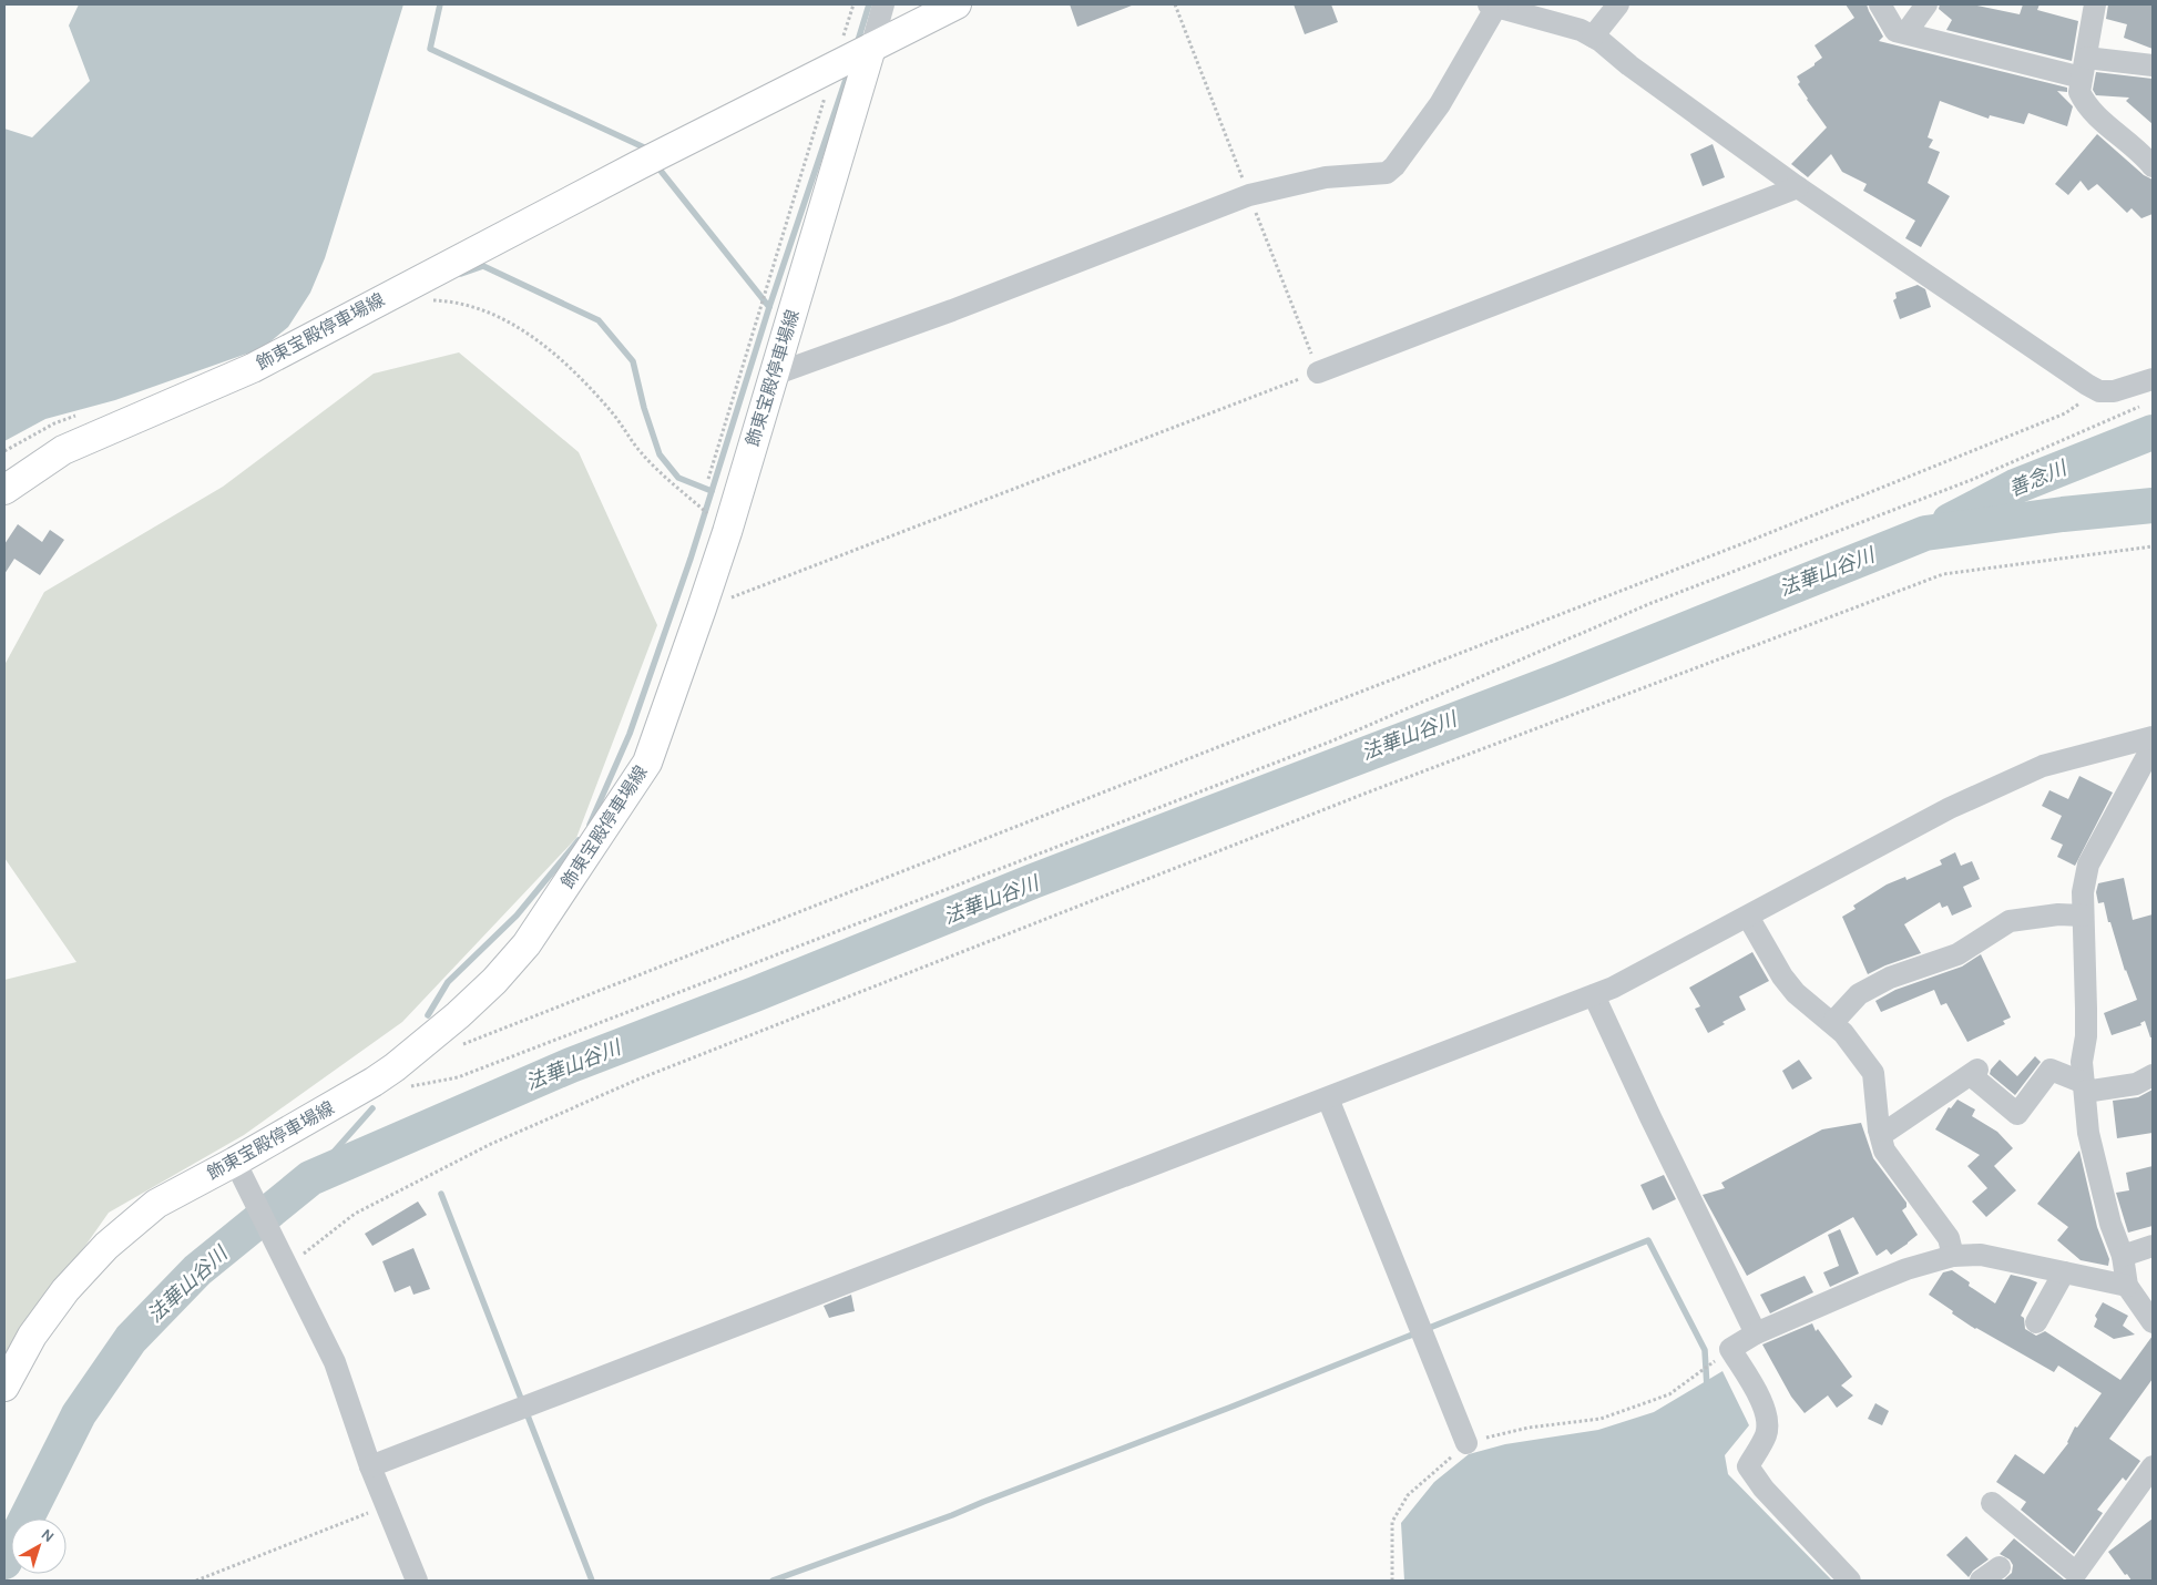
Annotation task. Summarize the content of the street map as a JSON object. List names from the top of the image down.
{
  "streets": {
    "main road": ["飾東宝殿停車場線"]
  },
  "water": ["善念川", "法華山谷川"],
  "north": "top right"
}
